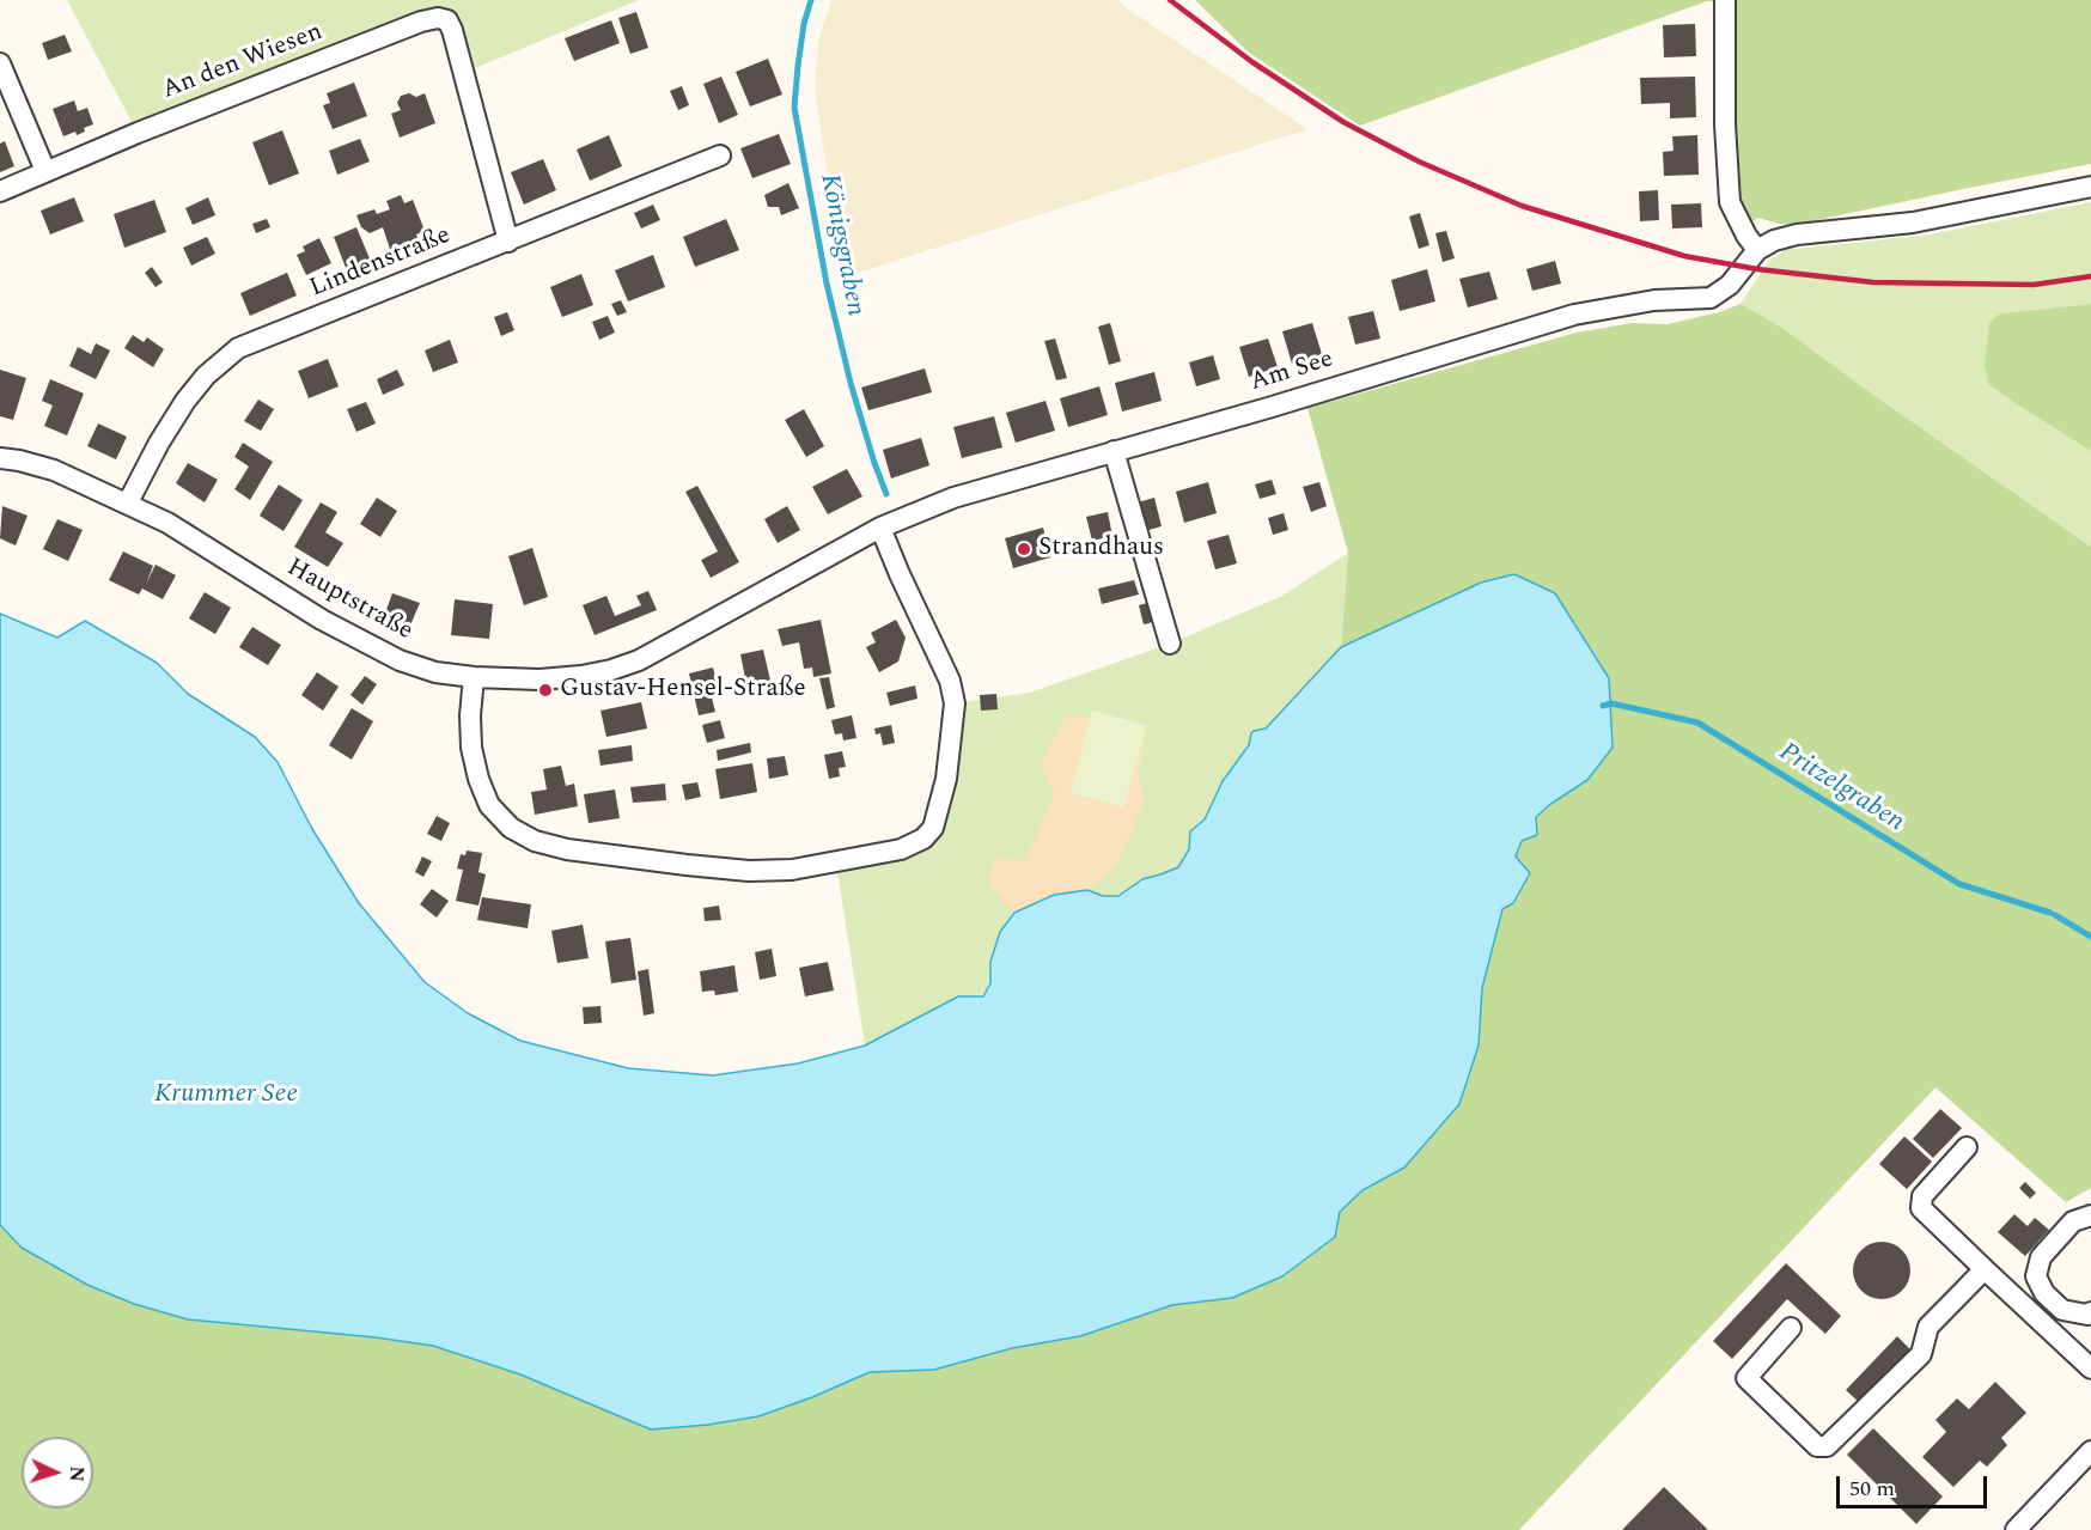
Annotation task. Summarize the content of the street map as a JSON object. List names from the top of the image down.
{
  "streets": {
    "street": [
      "An den Wiesen",
      "Lindenstraße",
      "Am See",
      "Hauptstraße"
    ]
  },
  "crossings": [
    ["An den Wiesen", "Lindenstraße"],
    ["Lindenstraße", "Hauptstraße"],
    ["Am See", "Hauptstraße"]
  ],
  "water": ["Königsgraben", "Pritzelgraben", "Krummer See"],
  "places": ["Strandhaus", "Gustav-Hensel-Straße"],
  "scale_bar": "50 m",
  "north": "right"
}
